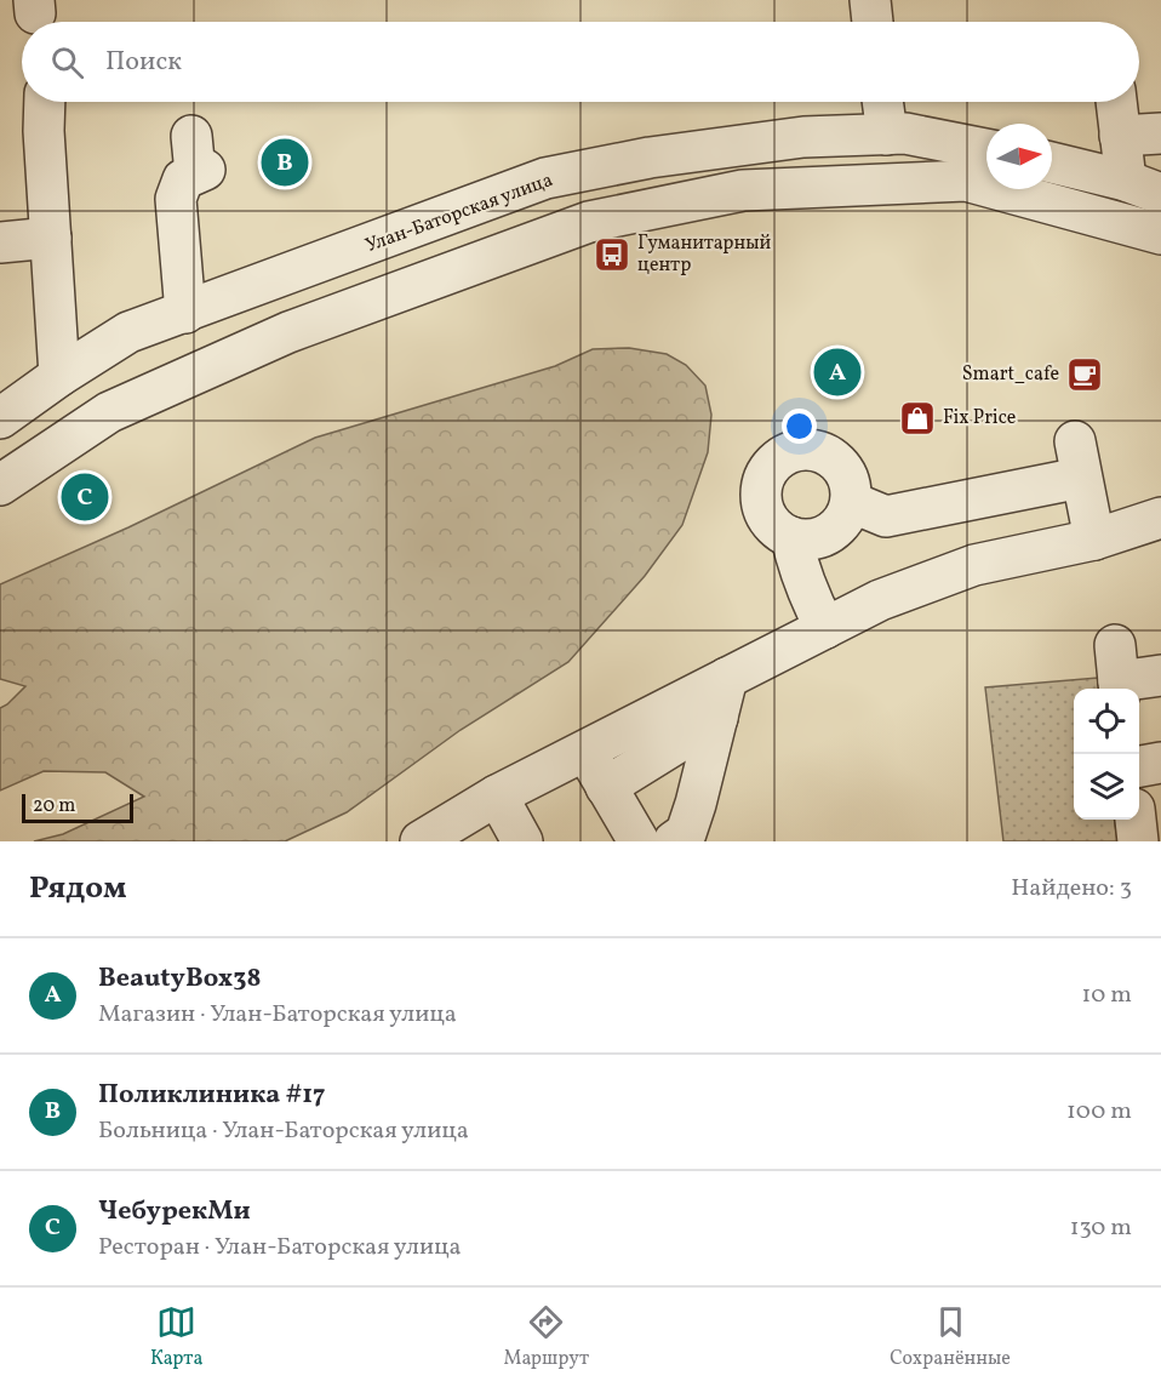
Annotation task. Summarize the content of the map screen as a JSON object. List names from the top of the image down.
{
  "streets": {
    "street": ["Улан-Баторская улица"]
  },
  "places": {
    "bus stop": ["Гуманитарный центр"],
    "cafe": ["Smart_cafe"],
    "shop": ["Fix Price"]
  },
  "scale_bar": "20 m",
  "north": "right",
  "page": {
    "search": "Поиск",
    "pins": ["B", "A", "C"],
    "scale": "20 m",
    "heading": ["Рядом", "Найдено: 3"],
    "list": [
      {
        "mark": "A",
        "name": "BeautyBox38",
        "note": "Магазин · Улан-Баторская улица",
        "value": "10 m"
      },
      {
        "mark": "B",
        "name": "Поликлиника #17",
        "note": "Больница · Улан-Баторская улица",
        "value": "100 m"
      },
      {
        "mark": "C",
        "name": "ЧебурекМи",
        "note": "Ресторан · Улан-Баторская улица",
        "value": "130 m"
      }
    ],
    "nav": ["Карта", "Маршрут", "Сохранённые"]
  }
}
